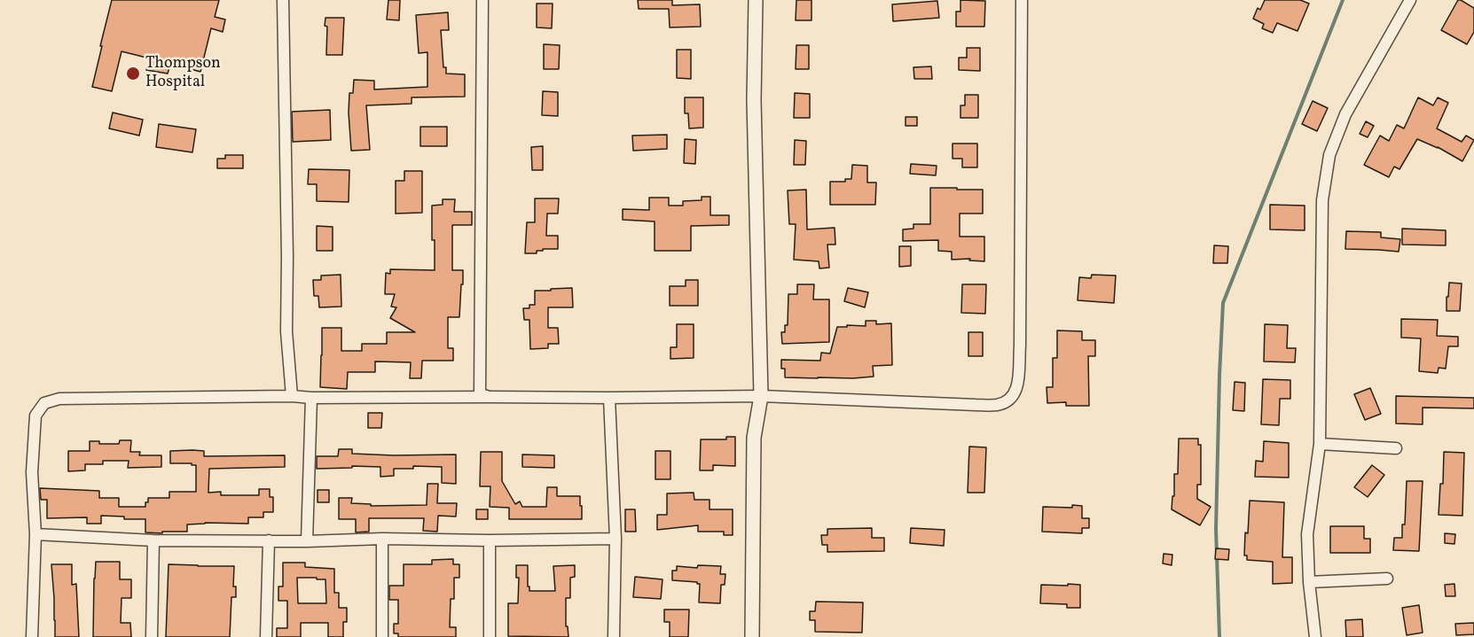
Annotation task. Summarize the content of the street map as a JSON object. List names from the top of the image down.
{
  "places": ["Thompson Hospital"]
}
